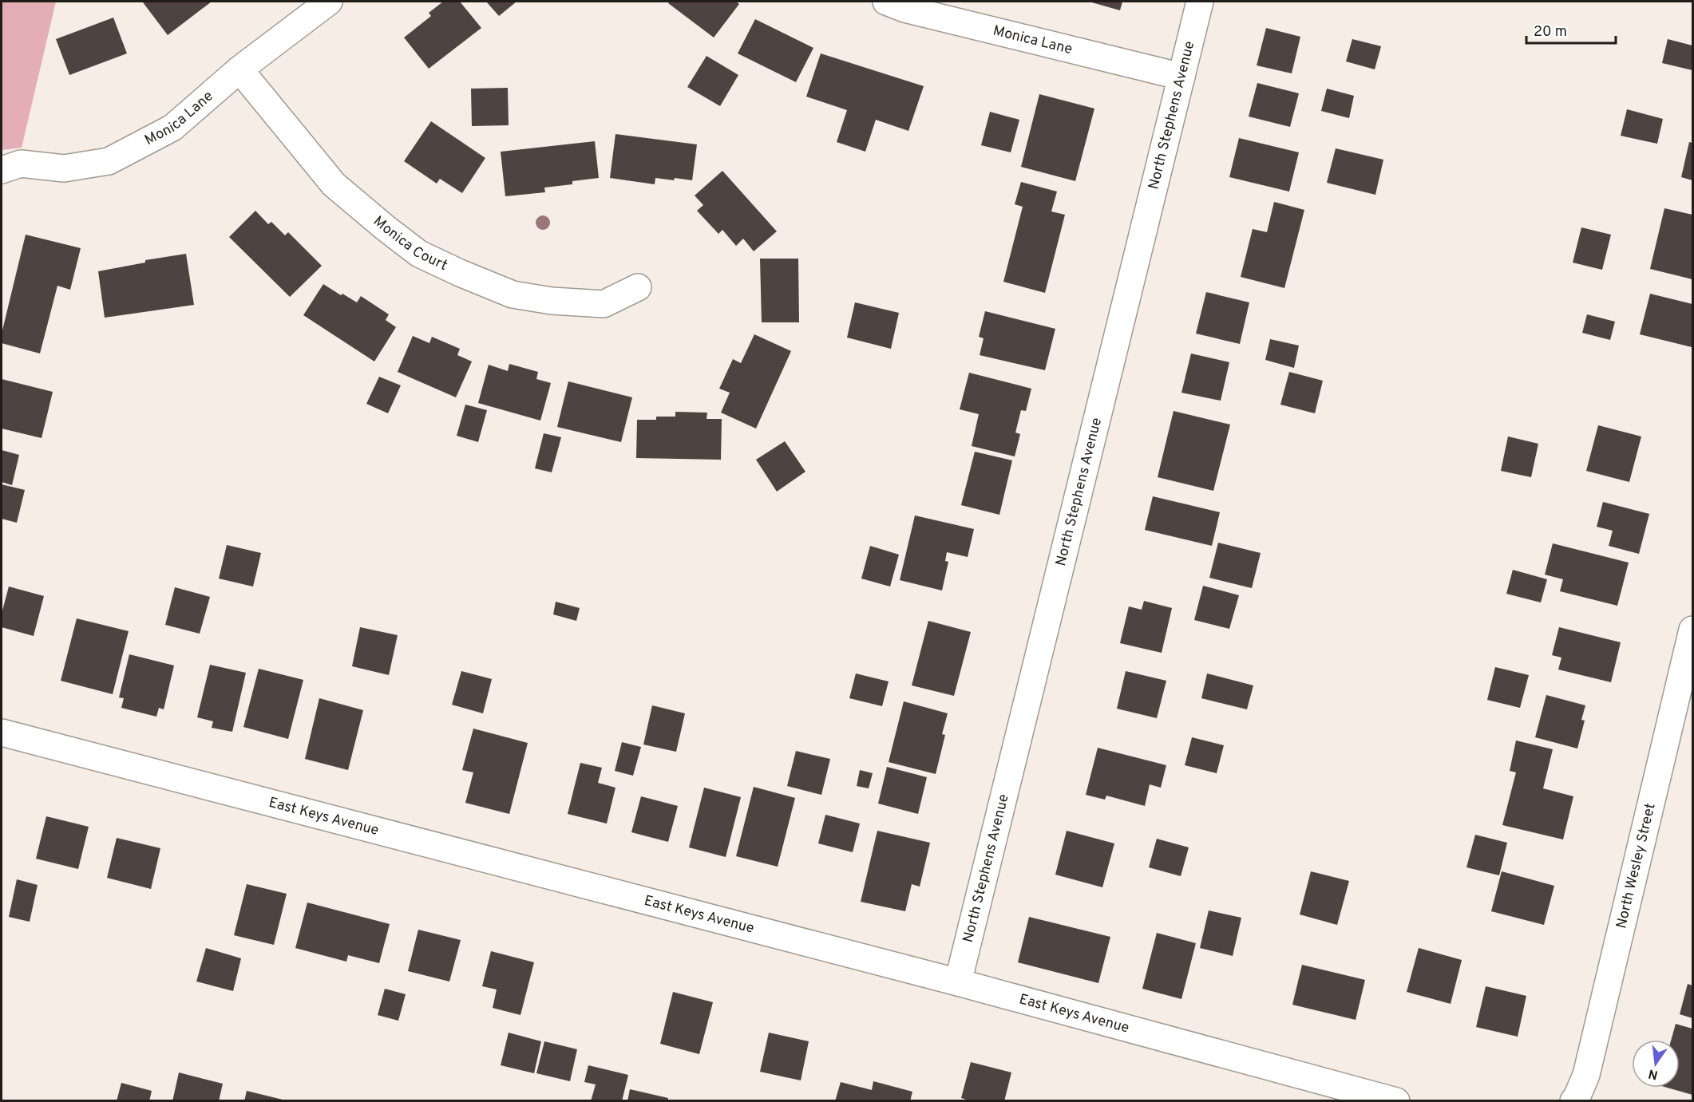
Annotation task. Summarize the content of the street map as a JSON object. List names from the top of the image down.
{
  "streets": {
    "street": [
      "Monica Lane",
      "North Stephens Avenue",
      "Monica Court",
      "East Keys Avenue",
      "North Wesley Street"
    ]
  },
  "crossings": [
    ["Monica Lane", "North Stephens Avenue"],
    ["Monica Lane", "Monica Court"],
    ["North Stephens Avenue", "East Keys Avenue"]
  ],
  "scale_bar": "20 m",
  "north": "bottom"
}
